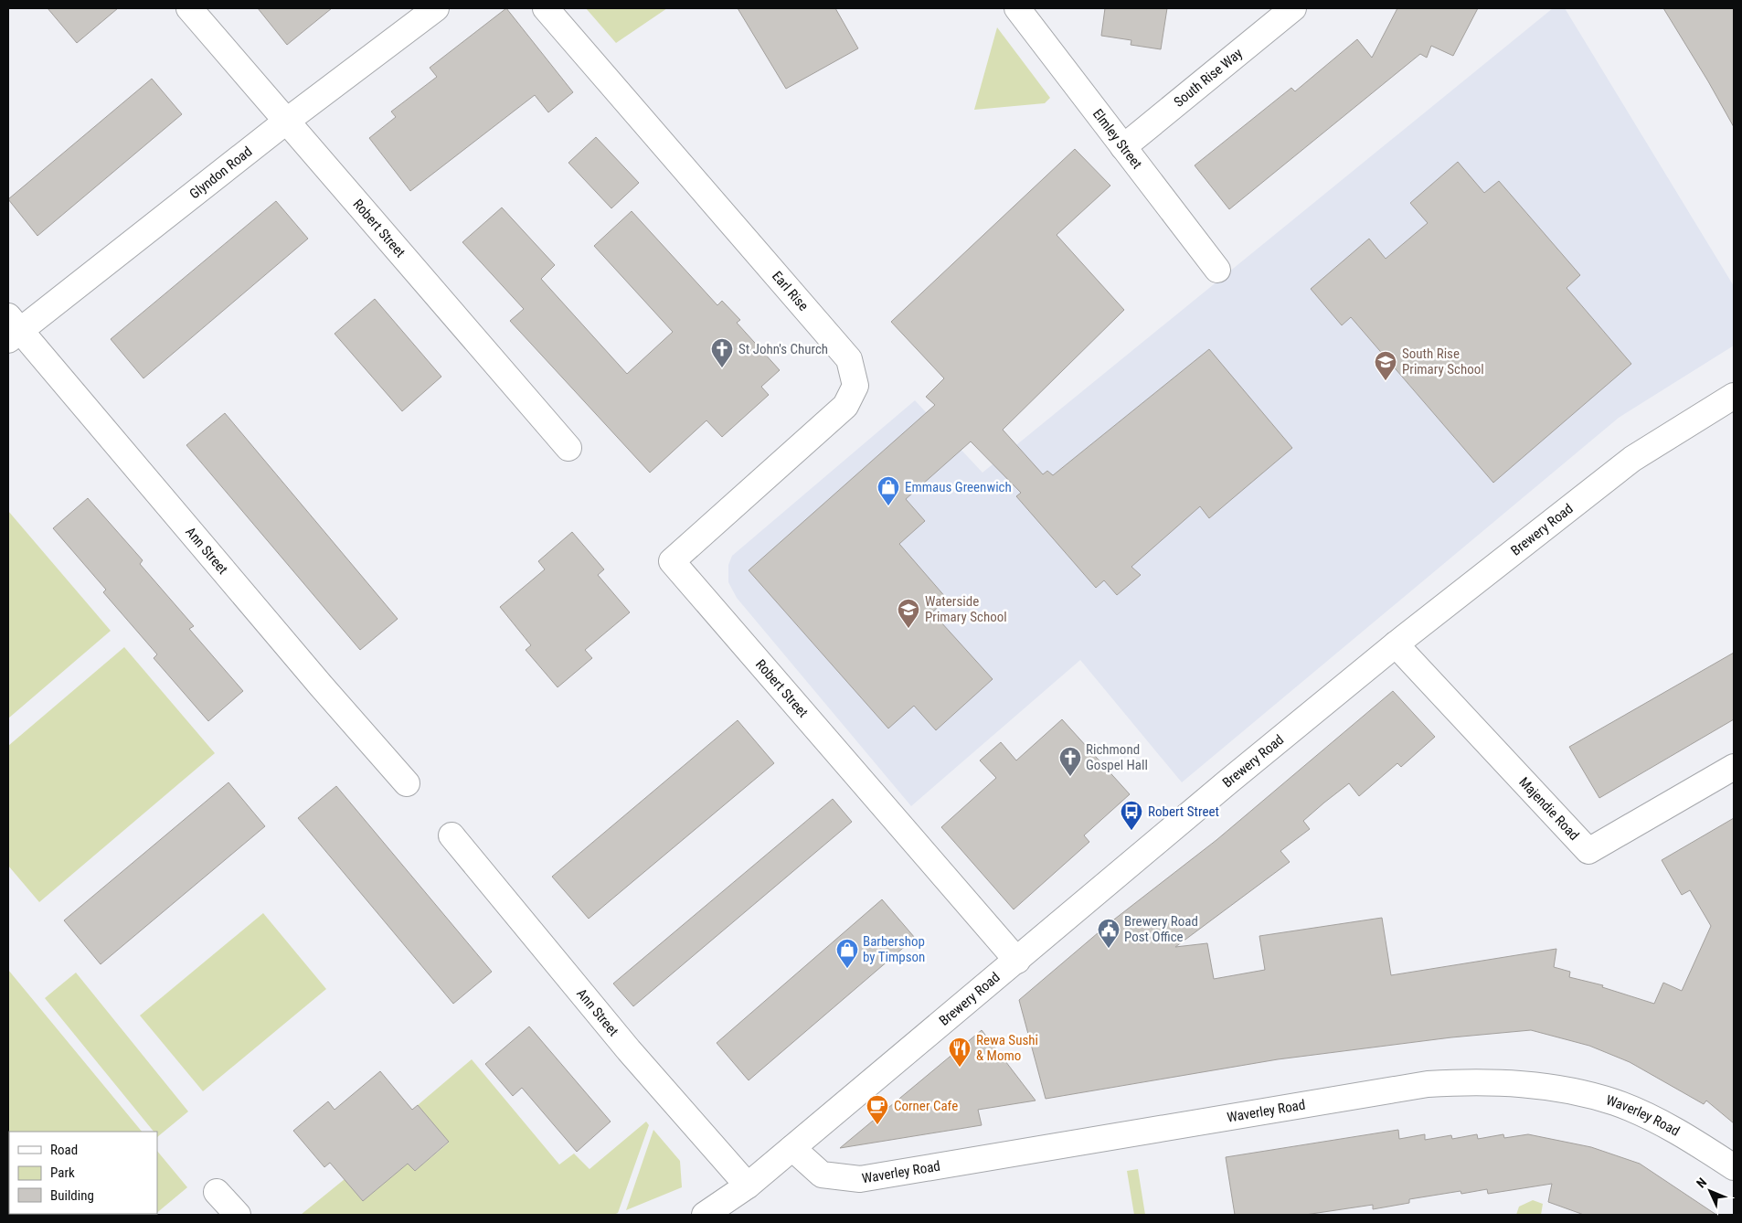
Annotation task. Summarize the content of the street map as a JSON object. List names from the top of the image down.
{
  "streets": {
    "street": [
      "South Rise Way",
      "Elmley Street",
      "Glyndon Road",
      "Robert Street",
      "Earl Rise",
      "Brewery Road",
      "Ann Street",
      "Majendie Road",
      "Waverley Road"
    ]
  },
  "crossings": [
    ["South Rise Way", "Elmley Street"],
    ["Glyndon Road", "Robert Street"],
    ["Glyndon Road", "Ann Street"],
    ["Robert Street", "Earl Rise"],
    ["Robert Street", "Brewery Road"],
    ["Brewery Road", "Ann Street"],
    ["Brewery Road", "Majendie Road"],
    ["Brewery Road", "Waverley Road"]
  ],
  "places": {
    "church": ["St John's Church", "Richmond Gospel Hall"],
    "school or university": ["South Rise Primary School", "Waterside Primary School"],
    "shop": ["Emmaus Greenwich", "Barbershop by Timpson"],
    "bus stop": ["Robert Street"],
    "public building": ["Brewery Road Post Office"],
    "restaurant": ["Rewa Sushi & Momo"],
    "cafe": ["Corner Cafe"]
  },
  "legend": ["Road", "Park", "Building"],
  "north": "top left"
}
